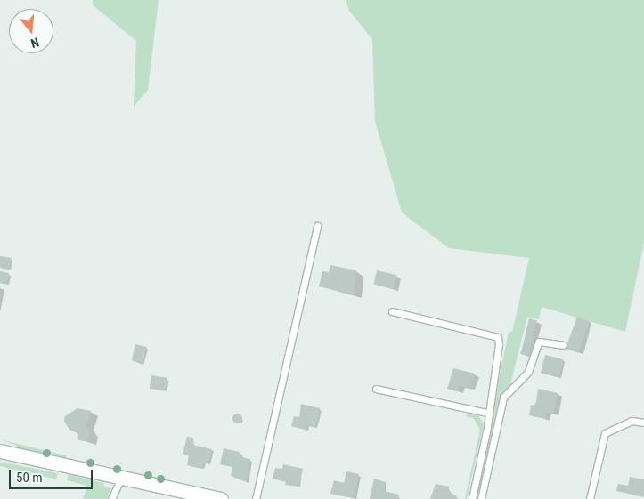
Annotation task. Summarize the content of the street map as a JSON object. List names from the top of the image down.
{
  "scale_bar": "50 m",
  "north": "bottom"
}
